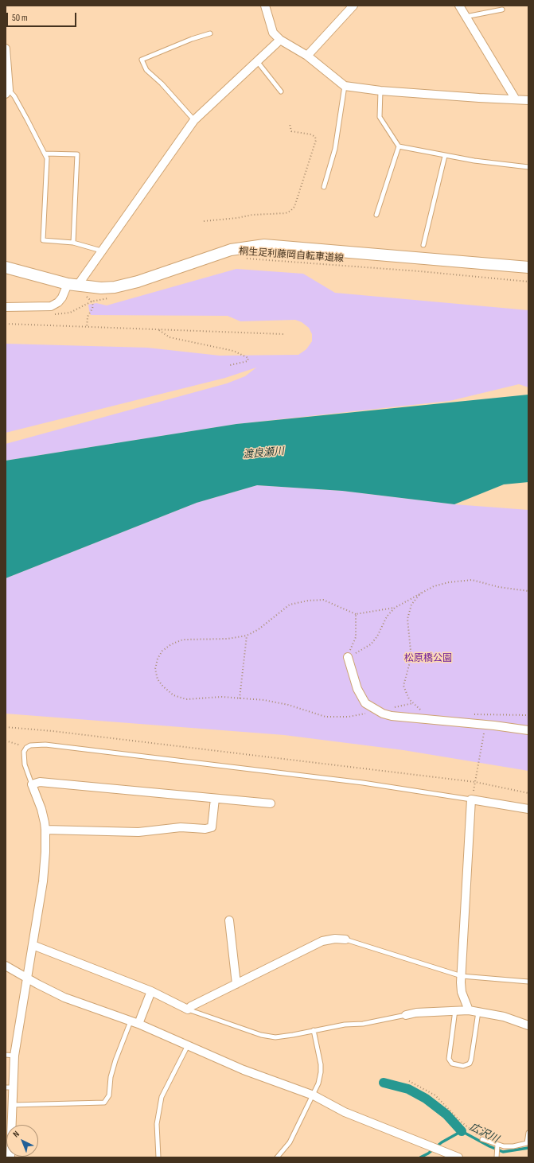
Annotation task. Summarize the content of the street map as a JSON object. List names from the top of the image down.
{
  "streets": {
    "path": ["桐生足利藤岡自転車道線"]
  },
  "water": ["渡良瀬川", "広沢川"],
  "parks": ["松原橋公園"],
  "scale_bar": "50 m",
  "north": "top left"
}
